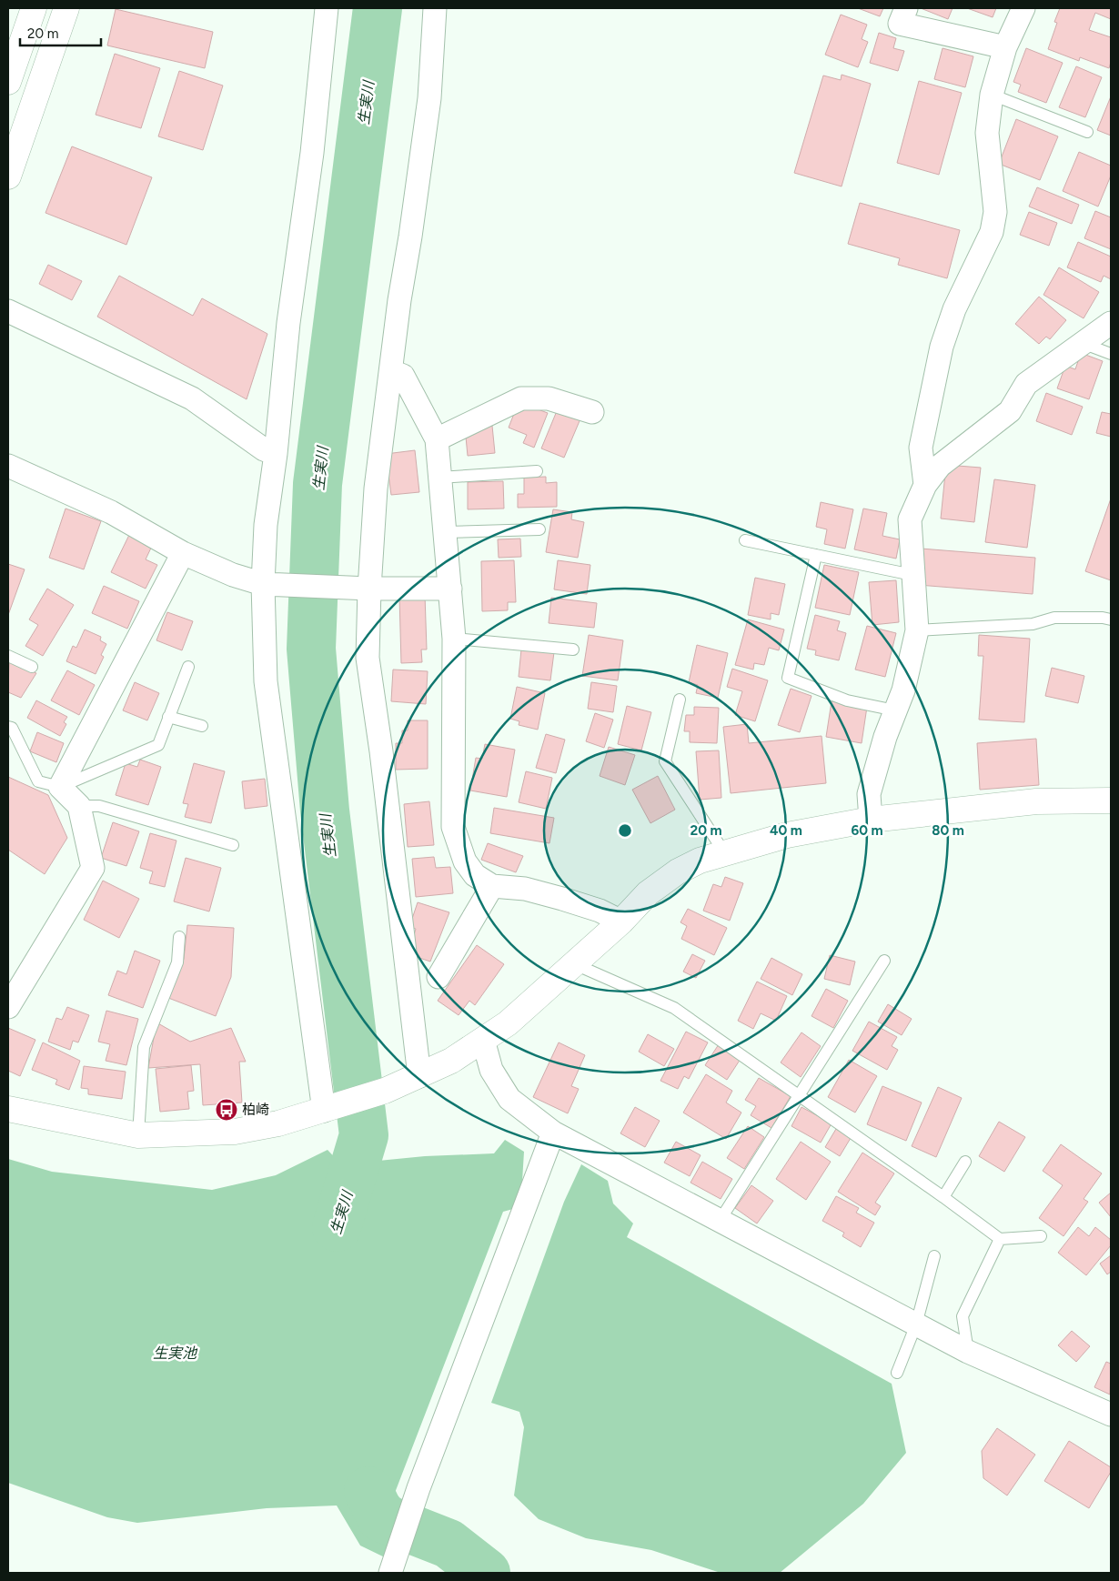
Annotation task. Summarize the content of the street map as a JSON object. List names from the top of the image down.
{
  "water": ["生実川", "生実池"],
  "places": {
    "bus stop": ["柏崎"]
  },
  "scale_bar": "20 m",
  "rings": [
    "20 m",
    "40 m",
    "60 m",
    "80 m"
  ]
}
